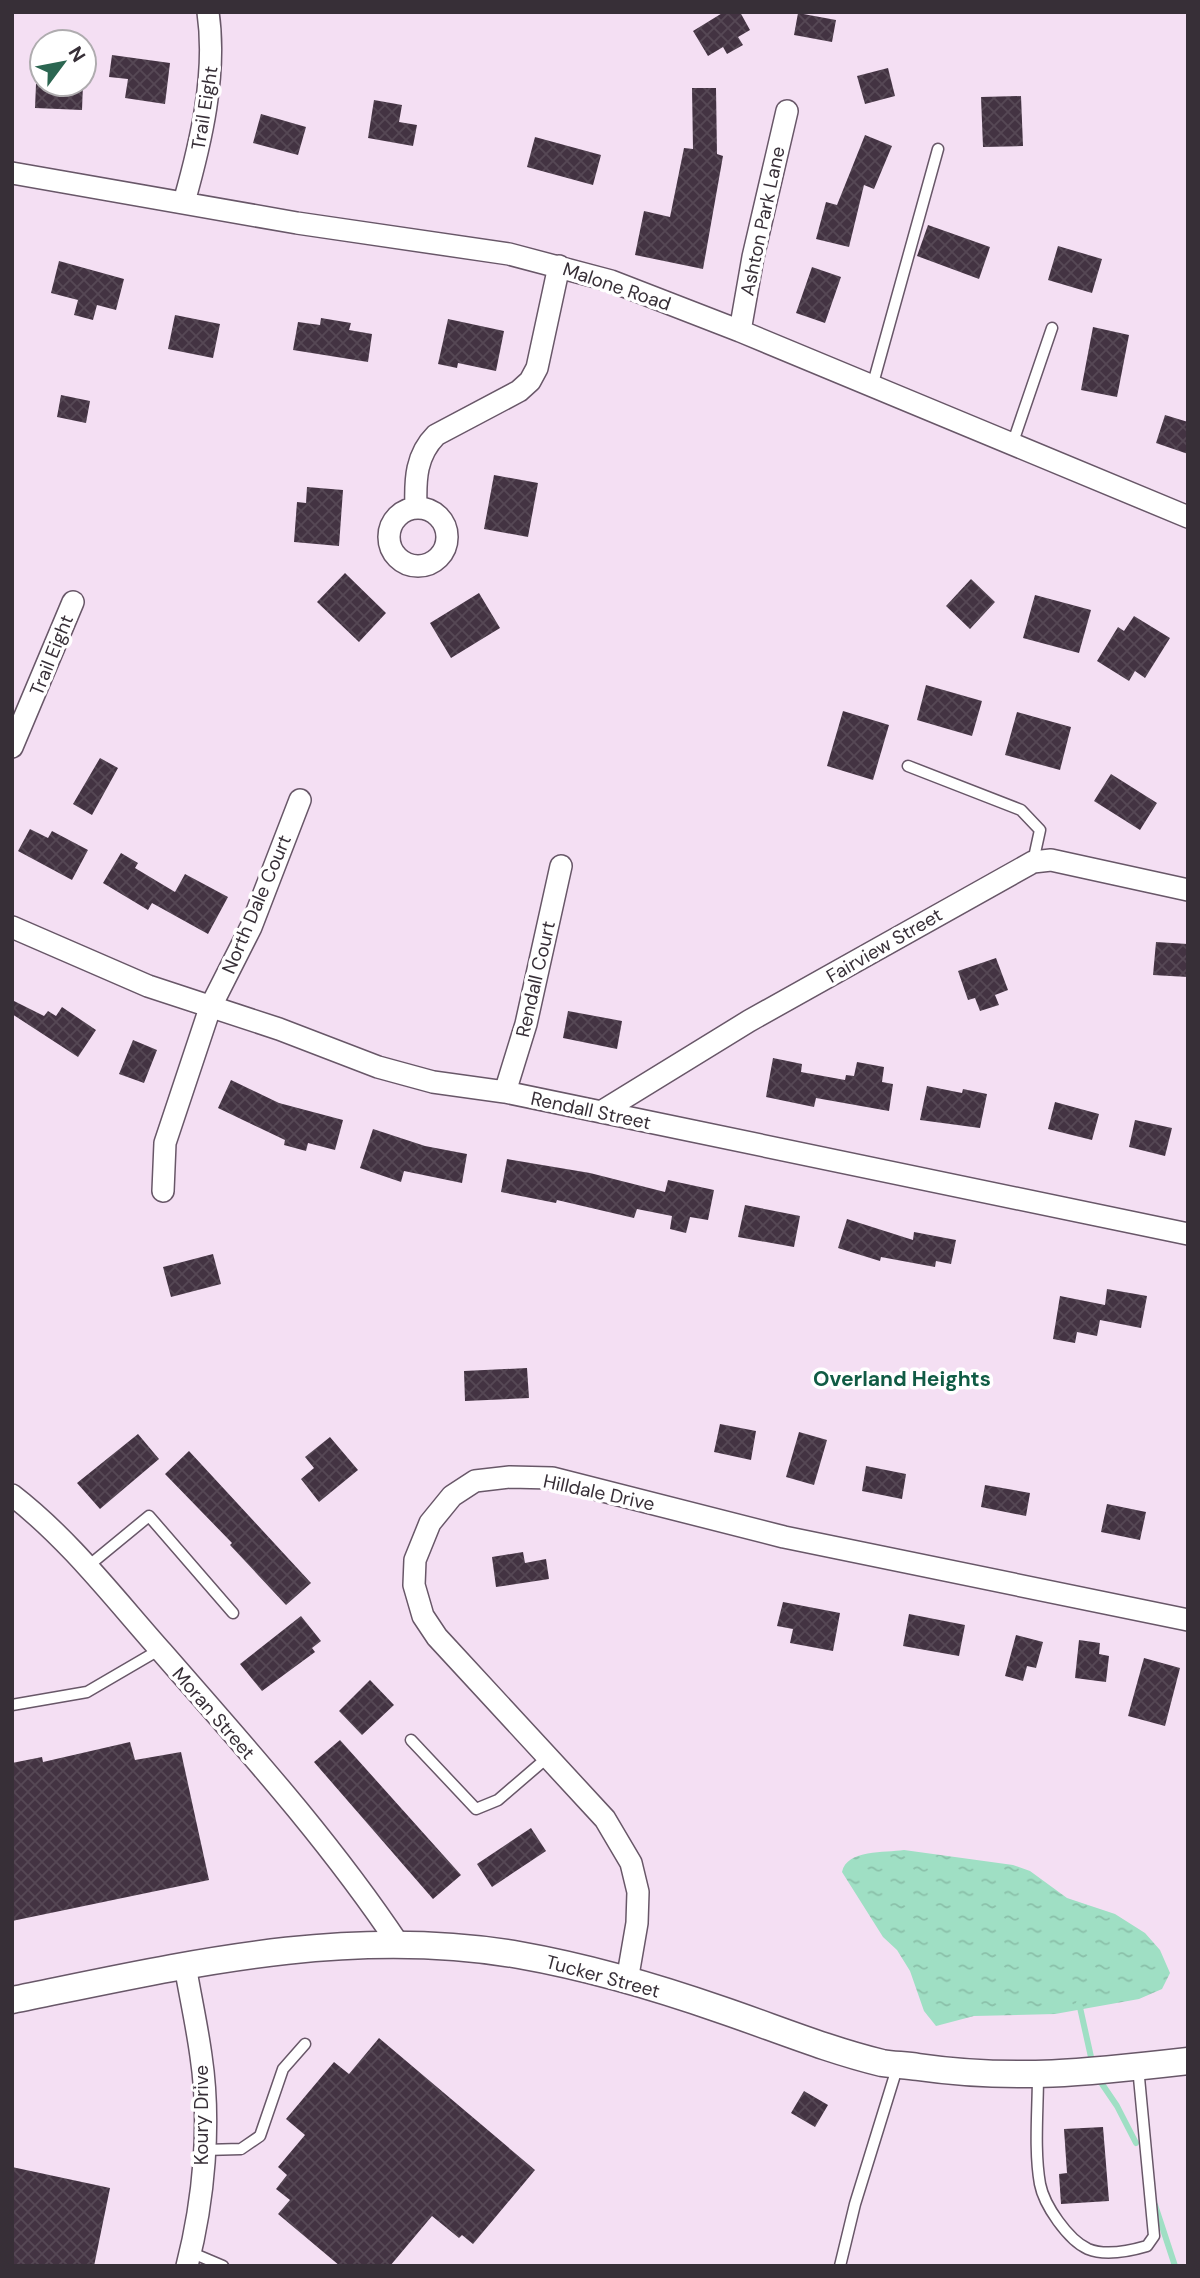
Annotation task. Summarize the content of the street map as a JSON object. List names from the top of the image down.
{
  "streets": {
    "street": [
      "Trail Eight",
      "Ashton Park Lane",
      "Malone Road",
      "North Dale Court",
      "Fairview Street",
      "Rendall Court",
      "Rendall Street",
      "Hilldale Drive",
      "Moran Street",
      "Tucker Street",
      "Koury Drive"
    ]
  },
  "crossings": [
    ["Trail Eight", "Malone Road"],
    ["Ashton Park Lane", "Malone Road"],
    ["North Dale Court", "Rendall Street"],
    ["Fairview Street", "Rendall Street"],
    ["Rendall Court", "Rendall Street"],
    ["Hilldale Drive", "Tucker Street"],
    ["Moran Street", "Tucker Street"],
    ["Tucker Street", "Koury Drive"]
  ],
  "districts": ["Overland Heights"],
  "north": "top right"
}
